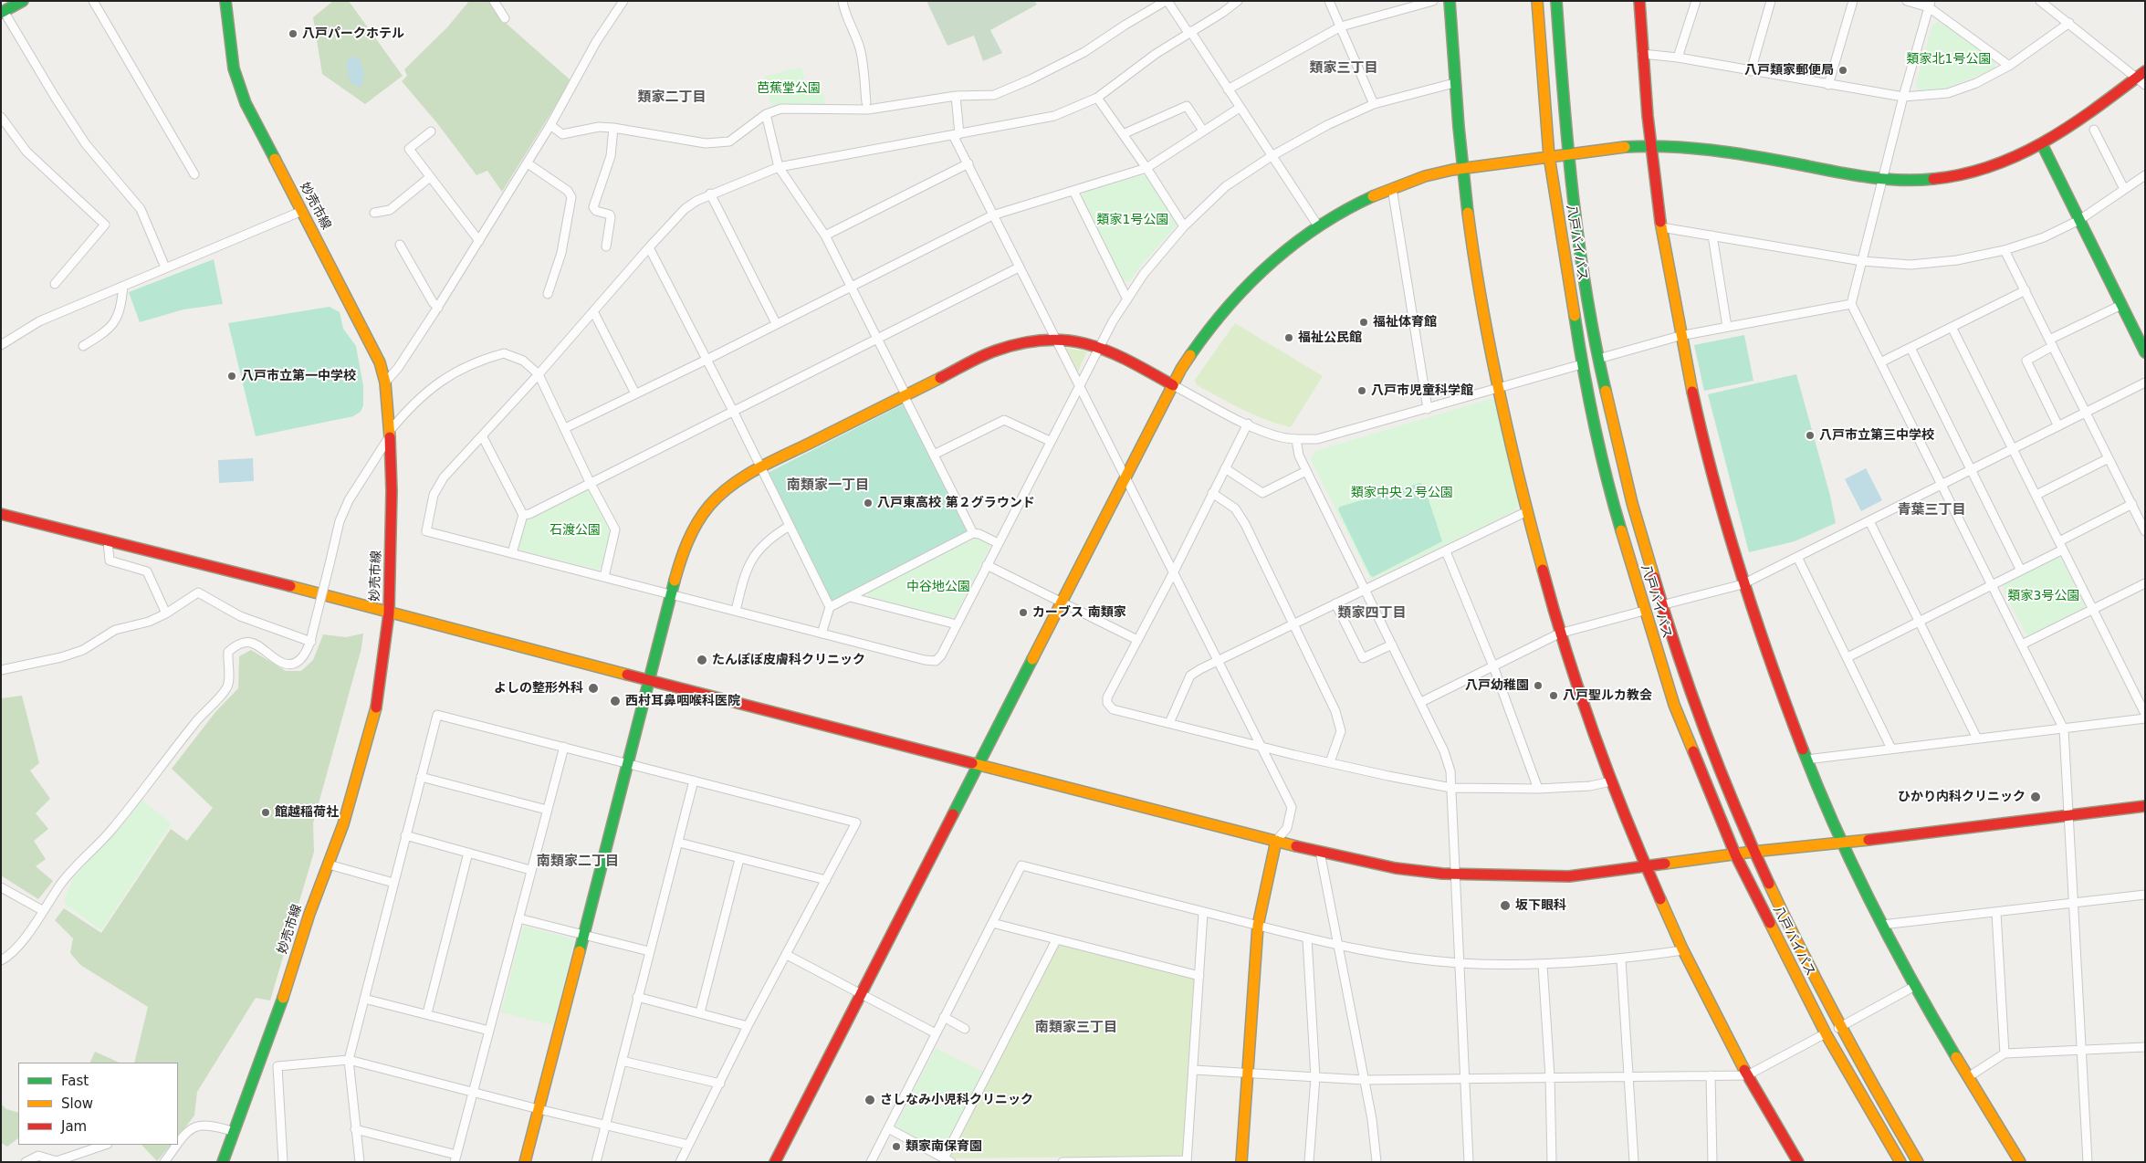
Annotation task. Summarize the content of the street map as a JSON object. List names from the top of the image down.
{
  "streets": {
    "main road": ["妙売市線", "八戸バイパス"]
  },
  "districts": [
    "類家三丁目",
    "類家二丁目",
    "南類家一丁目",
    "青葉三丁目",
    "類家四丁目",
    "南類家二丁目",
    "南類家三丁目"
  ],
  "parks": [
    "類家北1号公園",
    "芭蕉堂公園",
    "類家1号公園",
    "類家中央２号公園",
    "石渡公園",
    "中谷地公園",
    "類家3号公園"
  ],
  "places": [
    "八戸パークホテル",
    "八戸類家郵便局",
    "福祉体育館",
    "福祉公民館",
    "八戸市立第一中学校",
    "八戸市児童科学館",
    "八戸市立第三中学校",
    "八戸東高校 第２グラウンド",
    "カーブス 南類家",
    "たんぽぽ皮膚科クリニック",
    "八戸幼稚園",
    "よしの整形外科",
    "八戸聖ルカ教会",
    "西村耳鼻咽喉科医院",
    "ひかり内科クリニック",
    "館越稲荷社",
    "坂下眼科",
    "さしなみ小児科クリニック",
    "類家南保育園"
  ],
  "legend": ["Fast", "Slow", "Jam"]
}
